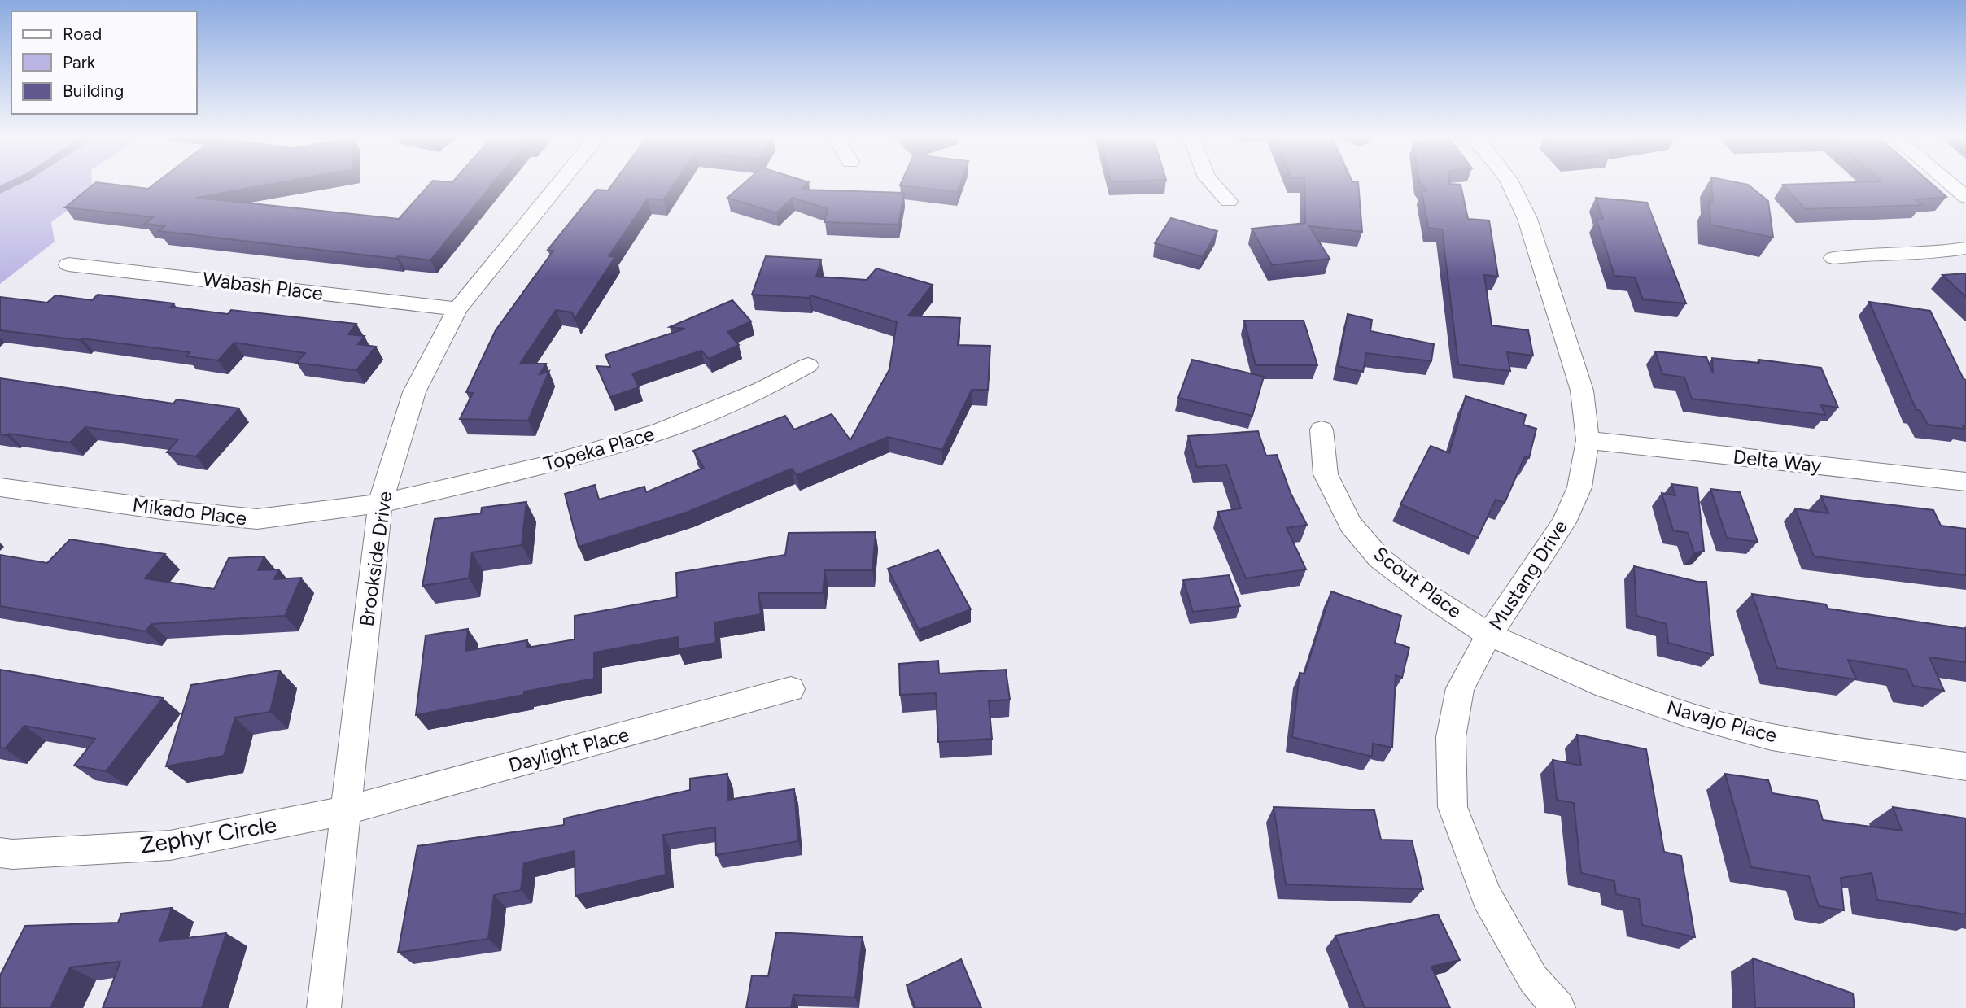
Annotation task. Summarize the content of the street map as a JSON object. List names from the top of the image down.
{
  "streets": {
    "street": [
      "Wabash Place",
      "Topeka Place",
      "Delta Way",
      "Mikado Place",
      "Brookside Drive",
      "Mustang Drive",
      "Scout Place",
      "Navajo Place",
      "Daylight Place",
      "Zephyr Circle"
    ]
  },
  "crossings": [
    ["Wabash Place", "Brookside Drive"],
    ["Topeka Place", "Mikado Place"],
    ["Topeka Place", "Brookside Drive"],
    ["Delta Way", "Mustang Drive"],
    ["Mikado Place", "Brookside Drive"],
    ["Brookside Drive", "Daylight Place"],
    ["Brookside Drive", "Zephyr Circle"],
    ["Mustang Drive", "Scout Place"],
    ["Mustang Drive", "Navajo Place"],
    ["Scout Place", "Navajo Place"],
    ["Daylight Place", "Zephyr Circle"]
  ],
  "legend": ["Road", "Park", "Building"]
}
